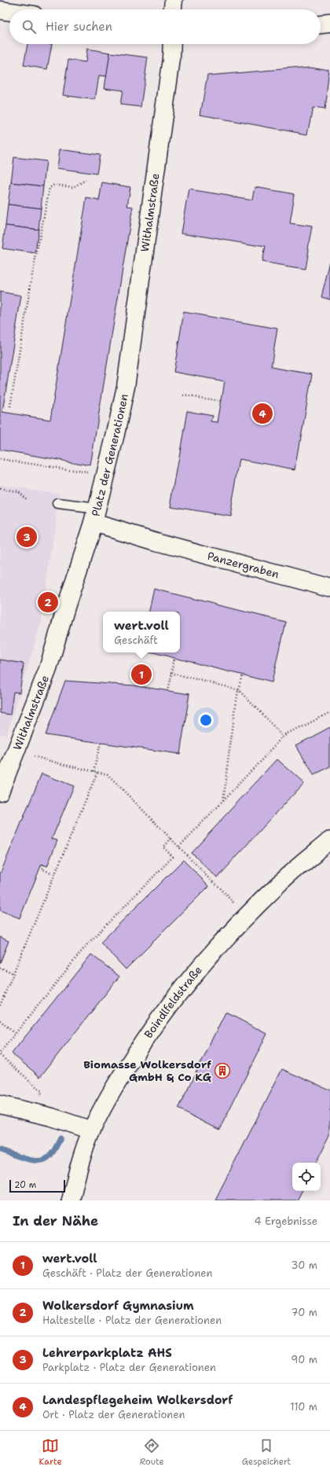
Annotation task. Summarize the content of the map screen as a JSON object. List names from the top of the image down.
{
  "streets": {
    "street": [
      "Withalmstraße",
      "Platz der Generationen",
      "Panzergraben",
      "Boindlfeldstraße"
    ]
  },
  "crossings": [
    ["Withalmstraße", "Platz der Generationen"],
    ["Platz der Generationen", "Panzergraben"]
  ],
  "places": {
    "building": ["Biomasse Wolkersdorf GmbH & Co KG"]
  },
  "scale_bar": "20 m",
  "page": {
    "search": "Hier suchen",
    "pins": [
      "4",
      "3",
      "2",
      "1"
    ],
    "popup": ["wert.voll", "Geschäft"],
    "scale": "20 m",
    "heading": ["In der Nähe", "4 Ergebnisse"],
    "list": [
      {
        "mark": "1",
        "name": "wert.voll",
        "note": "Geschäft · Platz der Generationen",
        "value": "30 m"
      },
      {
        "mark": "2",
        "name": "Wolkersdorf Gymnasium",
        "note": "Haltestelle · Platz der Generationen",
        "value": "70 m"
      },
      {
        "mark": "3",
        "name": "Lehrerparkplatz AHS",
        "note": "Parkplatz · Platz der Generationen",
        "value": "90 m"
      },
      {
        "mark": "4",
        "name": "Landespflegeheim Wolkersdorf",
        "note": "Ort · Platz der Generationen",
        "value": "110 m"
      }
    ],
    "nav": ["Karte", "Route", "Gespeichert"]
  }
}
